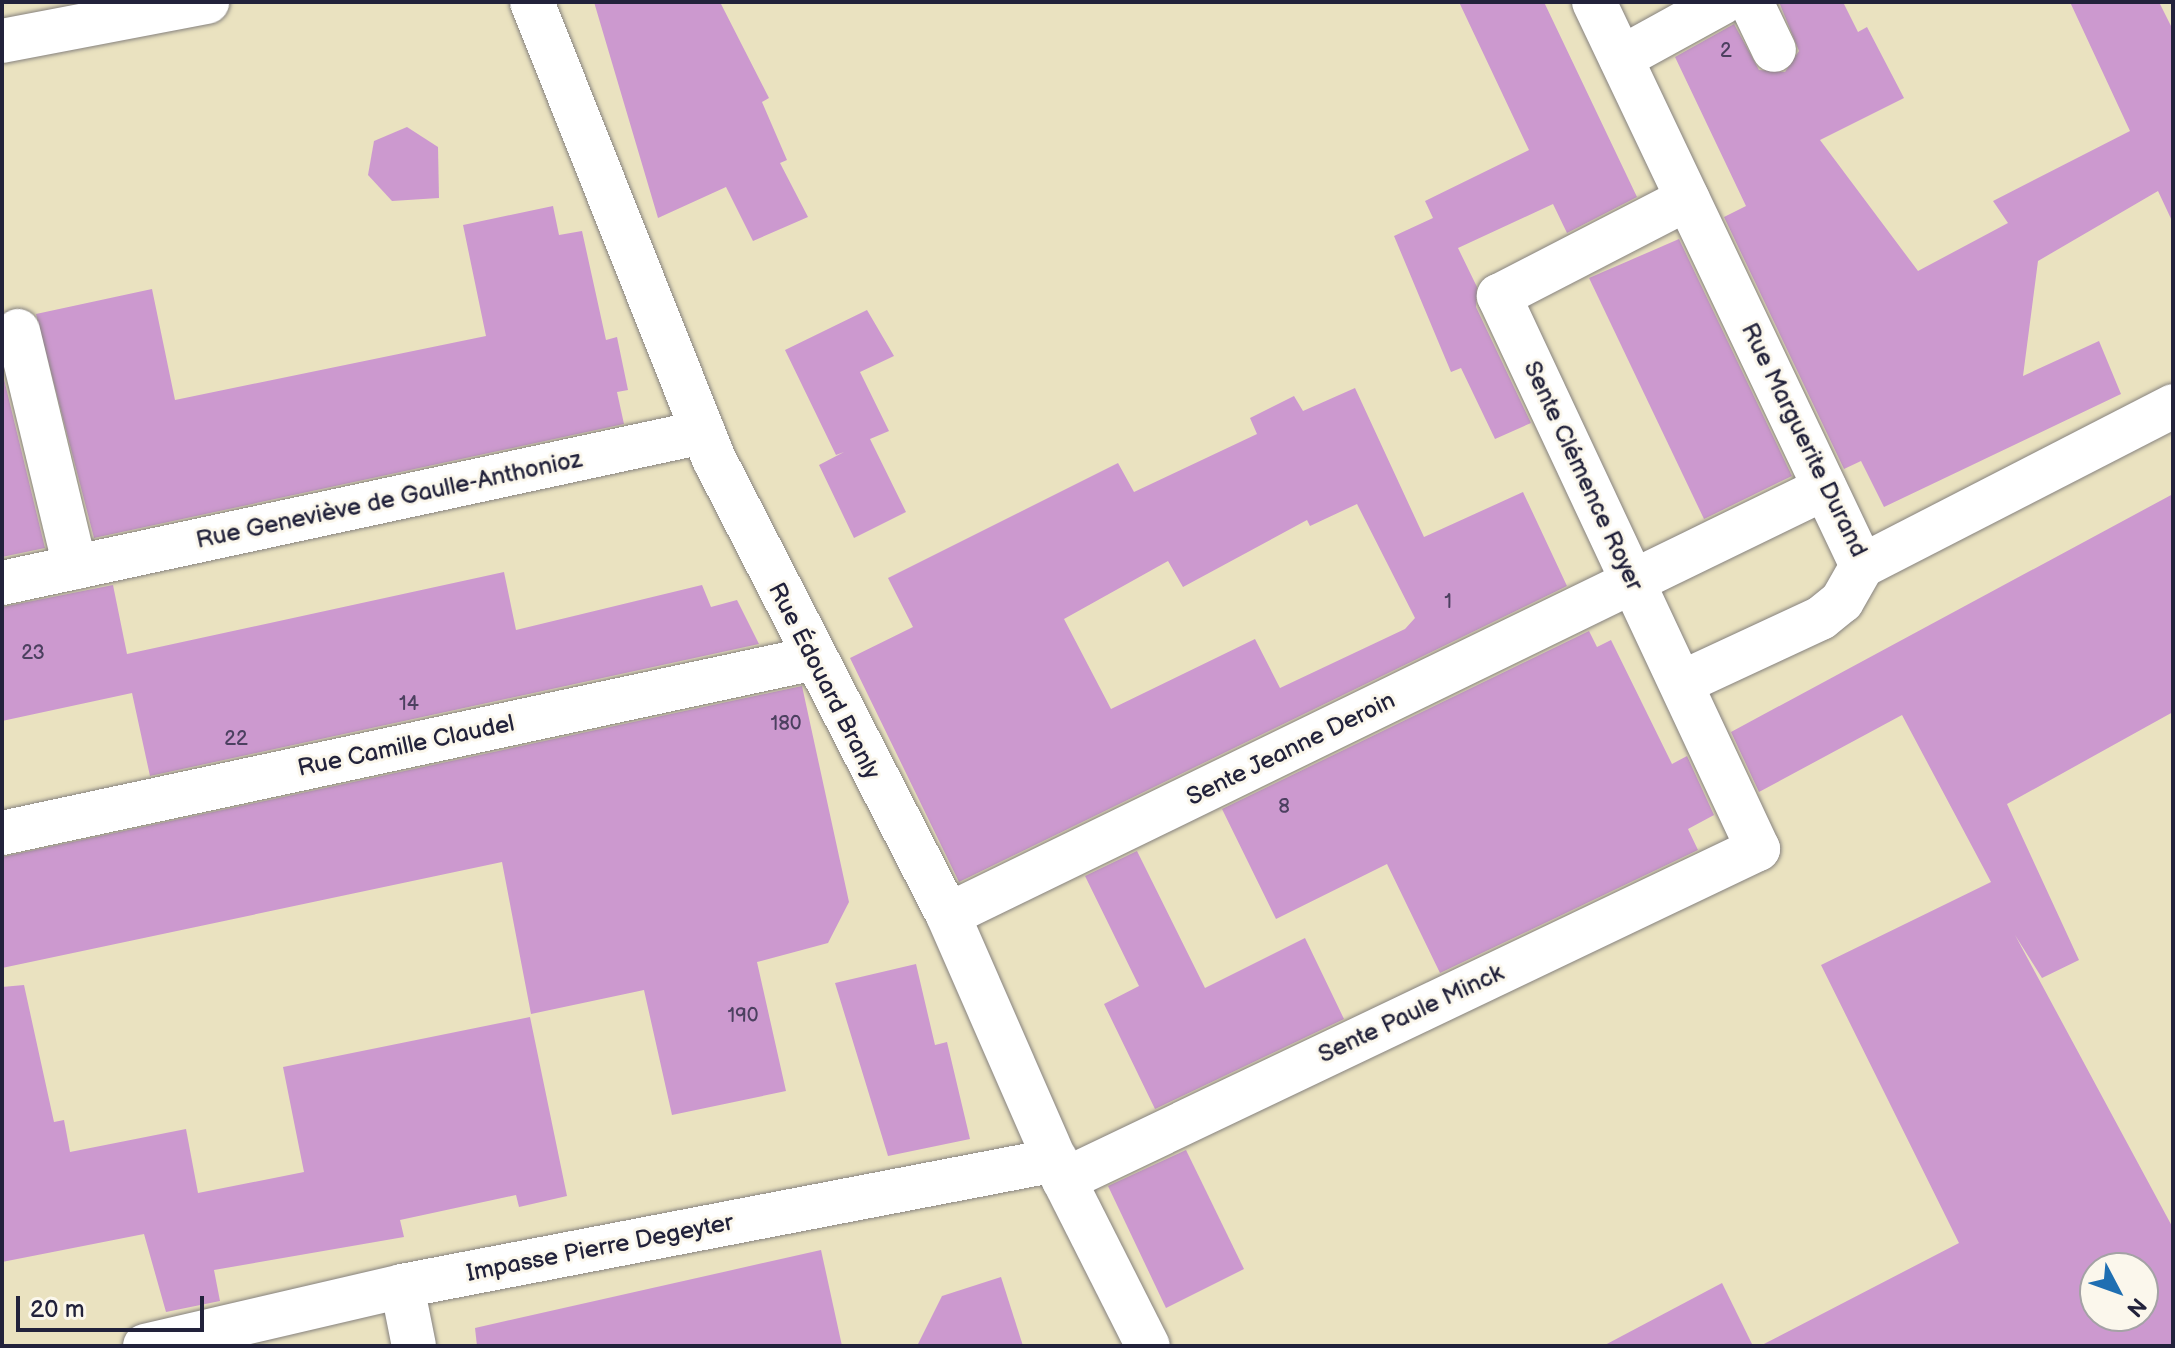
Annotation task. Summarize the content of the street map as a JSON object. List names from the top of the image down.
{
  "streets": {
    "street": [
      "Rue Marguerite Durand",
      "Sente Clémence Royer",
      "Rue Geneviève de Gaulle-Anthonioz",
      "Rue Édouard Branly",
      "Rue Camille Claudel",
      "Sente Jeanne Deroin",
      "Sente Paule Minck",
      "Impasse Pierre Degeyter"
    ]
  },
  "crossings": [
    ["Rue Marguerite Durand", "Sente Clémence Royer"],
    ["Rue Marguerite Durand", "Sente Jeanne Deroin"],
    ["Sente Clémence Royer", "Sente Jeanne Deroin"],
    ["Sente Clémence Royer", "Sente Paule Minck"],
    ["Rue Geneviève de Gaulle-Anthonioz", "Rue Édouard Branly"],
    ["Rue Édouard Branly", "Rue Camille Claudel"],
    ["Rue Édouard Branly", "Sente Jeanne Deroin"],
    ["Rue Édouard Branly", "Sente Paule Minck"],
    ["Rue Édouard Branly", "Impasse Pierre Degeyter"],
    ["Sente Paule Minck", "Impasse Pierre Degeyter"]
  ],
  "house_numbers": [
    "2",
    "1",
    "23",
    "14",
    "180",
    "22",
    "8",
    "190"
  ],
  "scale_bar": "20 m",
  "north": "bottom right"
}
